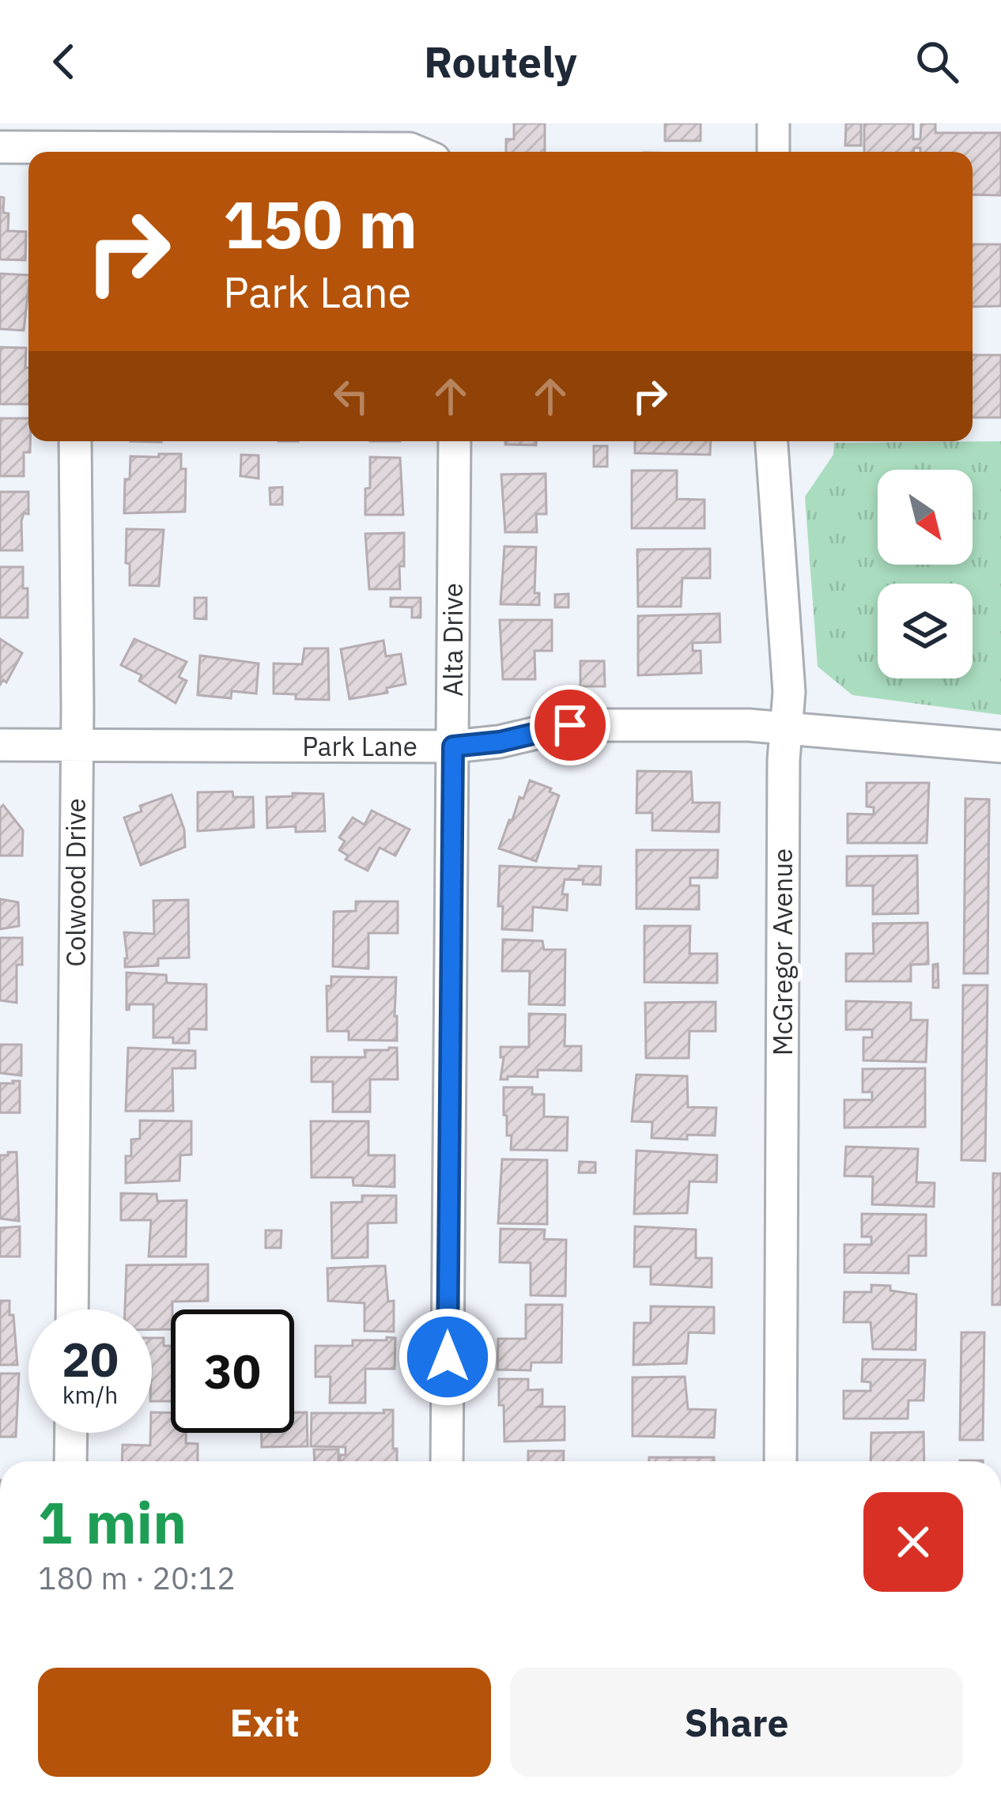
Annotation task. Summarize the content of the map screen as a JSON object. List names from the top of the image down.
{
  "streets": {
    "street": [
      "Alta Drive",
      "Park Lane",
      "Colwood Drive",
      "McGregor Avenue"
    ]
  },
  "crossings": [
    ["Alta Drive", "Park Lane"],
    ["Park Lane", "Colwood Drive"],
    ["Park Lane", "McGregor Avenue"]
  ],
  "north": "bottom right",
  "page": {
    "header": "Routely",
    "turn": ["150 m", "Park Lane"],
    "speed": "20 km/h",
    "limit": "30",
    "heading": ["1 min", "180 m · 20:12"],
    "buttons": ["Exit", "Share"]
  }
}
